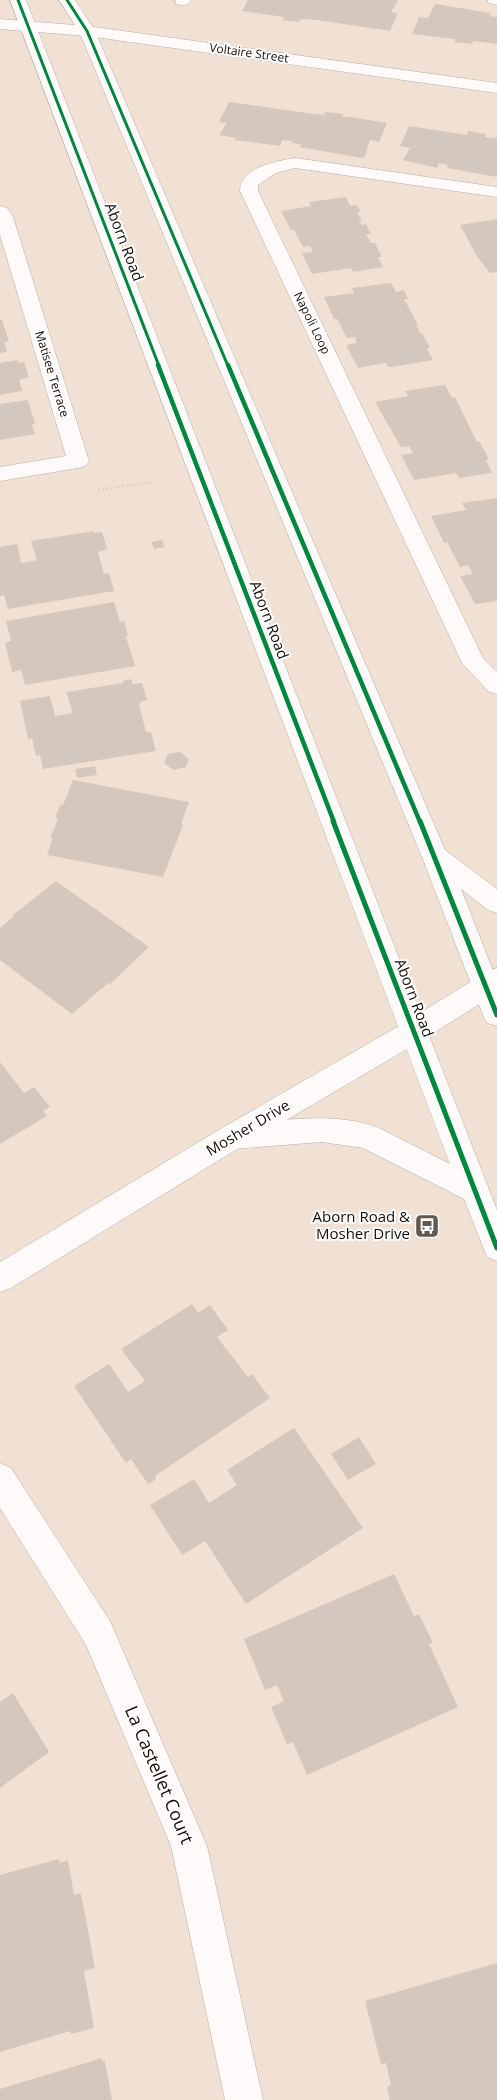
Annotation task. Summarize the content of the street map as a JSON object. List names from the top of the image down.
{
  "streets": {
    "main road": [
      "Voltaire Street",
      "Aborn Road",
      "Napoli Loop",
      "Matisee Terrace",
      "Mosher Drive",
      "La Castellet Court"
    ]
  },
  "crossings": [
    ["Voltaire Street", "Aborn Road"],
    ["Aborn Road", "Mosher Drive"]
  ],
  "places": {
    "bus stop": ["Aborn Road & Mosher Drive"]
  }
}
